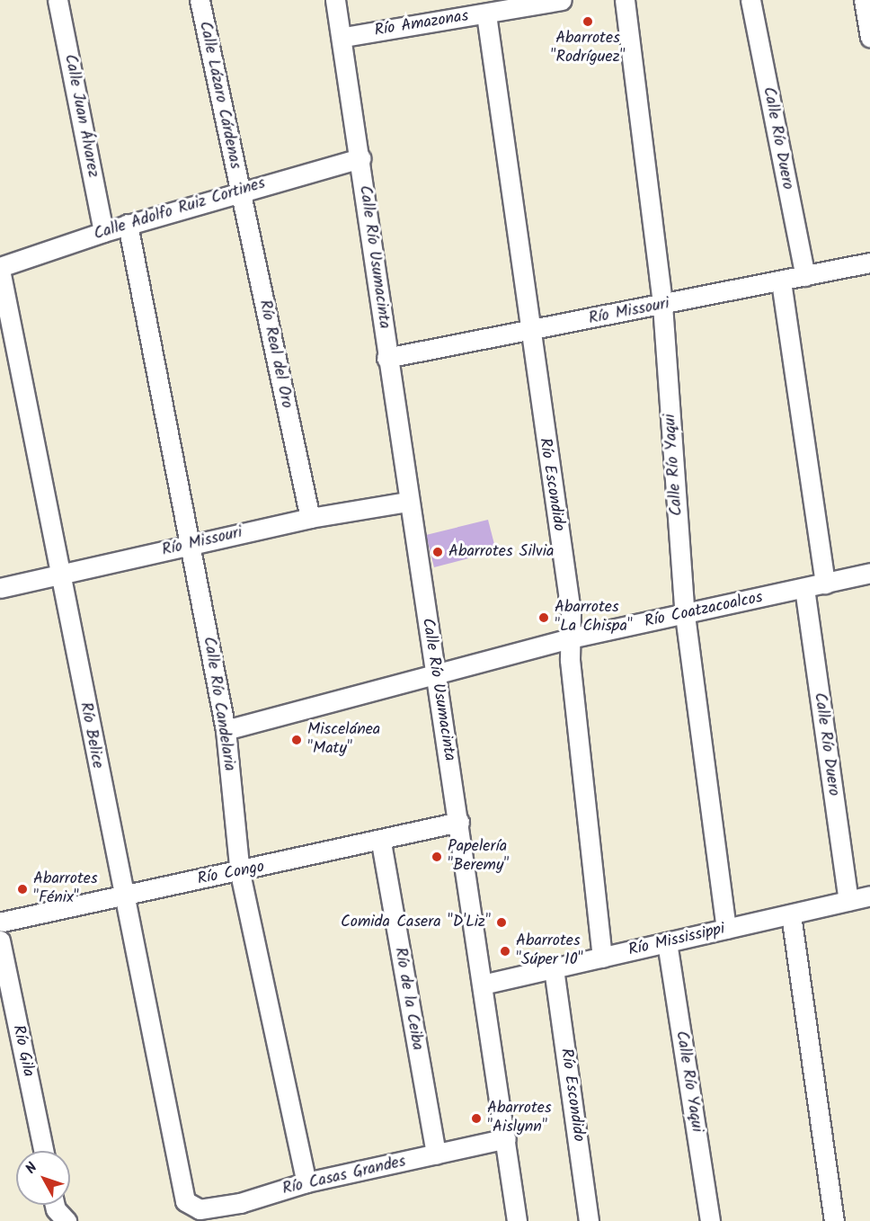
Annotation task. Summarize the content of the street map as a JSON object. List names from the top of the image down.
{
  "streets": {
    "street": [
      "Río Amazonas",
      "Calle Lázaro Cárdenas",
      "Calle Juan Álvarez",
      "Calle Río Duero",
      "Calle Adolfo Ruiz Cortines",
      "Calle Río Usumacinta",
      "Río Missouri",
      "Río Real del Oro",
      "Calle Río Yaqui",
      "Río Escondido",
      "Río Coatzacoalcos",
      "Calle Río Candelaria",
      "Río Belice",
      "Río Congo",
      "Río Mississippi",
      "Río de la Ceiba",
      "Río Gila",
      "Río Casas Grandes"
    ]
  },
  "crossings": [
    ["Río Amazonas", "Calle Río Usumacinta"],
    ["Río Amazonas", "Río Escondido"],
    ["Calle Lázaro Cárdenas", "Calle Adolfo Ruiz Cortines"],
    ["Calle Lázaro Cárdenas", "Río Real del Oro"],
    ["Calle Juan Álvarez", "Calle Adolfo Ruiz Cortines"],
    ["Calle Río Duero", "Río Missouri"],
    ["Calle Río Duero", "Río Coatzacoalcos"],
    ["Calle Río Duero", "Río Mississippi"],
    ["Calle Adolfo Ruiz Cortines", "Calle Río Usumacinta"],
    ["Calle Adolfo Ruiz Cortines", "Río Real del Oro"],
    ["Calle Adolfo Ruiz Cortines", "Calle Río Candelaria"],
    ["Calle Adolfo Ruiz Cortines", "Río Belice"],
    ["Calle Río Usumacinta", "Río Missouri"],
    ["Calle Río Usumacinta", "Río Coatzacoalcos"],
    ["Calle Río Usumacinta", "Río Congo"],
    ["Calle Río Usumacinta", "Río Mississippi"],
    ["Calle Río Usumacinta", "Río Casas Grandes"],
    ["Río Missouri", "Río Real del Oro"],
    ["Río Missouri", "Calle Río Yaqui"],
    ["Río Missouri", "Río Escondido"],
    ["Río Missouri", "Calle Río Candelaria"],
    ["Río Missouri", "Río Belice"],
    ["Calle Río Yaqui", "Río Coatzacoalcos"],
    ["Calle Río Yaqui", "Río Mississippi"],
    ["Río Escondido", "Río Coatzacoalcos"],
    ["Río Escondido", "Río Mississippi"],
    ["Río Coatzacoalcos", "Calle Río Candelaria"],
    ["Calle Río Candelaria", "Río Congo"],
    ["Calle Río Candelaria", "Río Casas Grandes"],
    ["Río Belice", "Río Congo"],
    ["Río Belice", "Río Casas Grandes"],
    ["Río Congo", "Río de la Ceiba"],
    ["Río de la Ceiba", "Río Casas Grandes"]
  ],
  "places": [
    "Abarrotes \"Rodríguez\"",
    "Abarrotes Silvia",
    "Abarrotes \"La Chispa\"",
    "Miscelánea \"Maty\"",
    "Papelería \"Beremy\"",
    "Abarrotes \"Fénix\"",
    "Comida Casera \"D'Liz\"",
    "Abarrotes \"Súper 10\"",
    "Abarrotes \"Aislynn\""
  ],
  "north": "top left"
}
